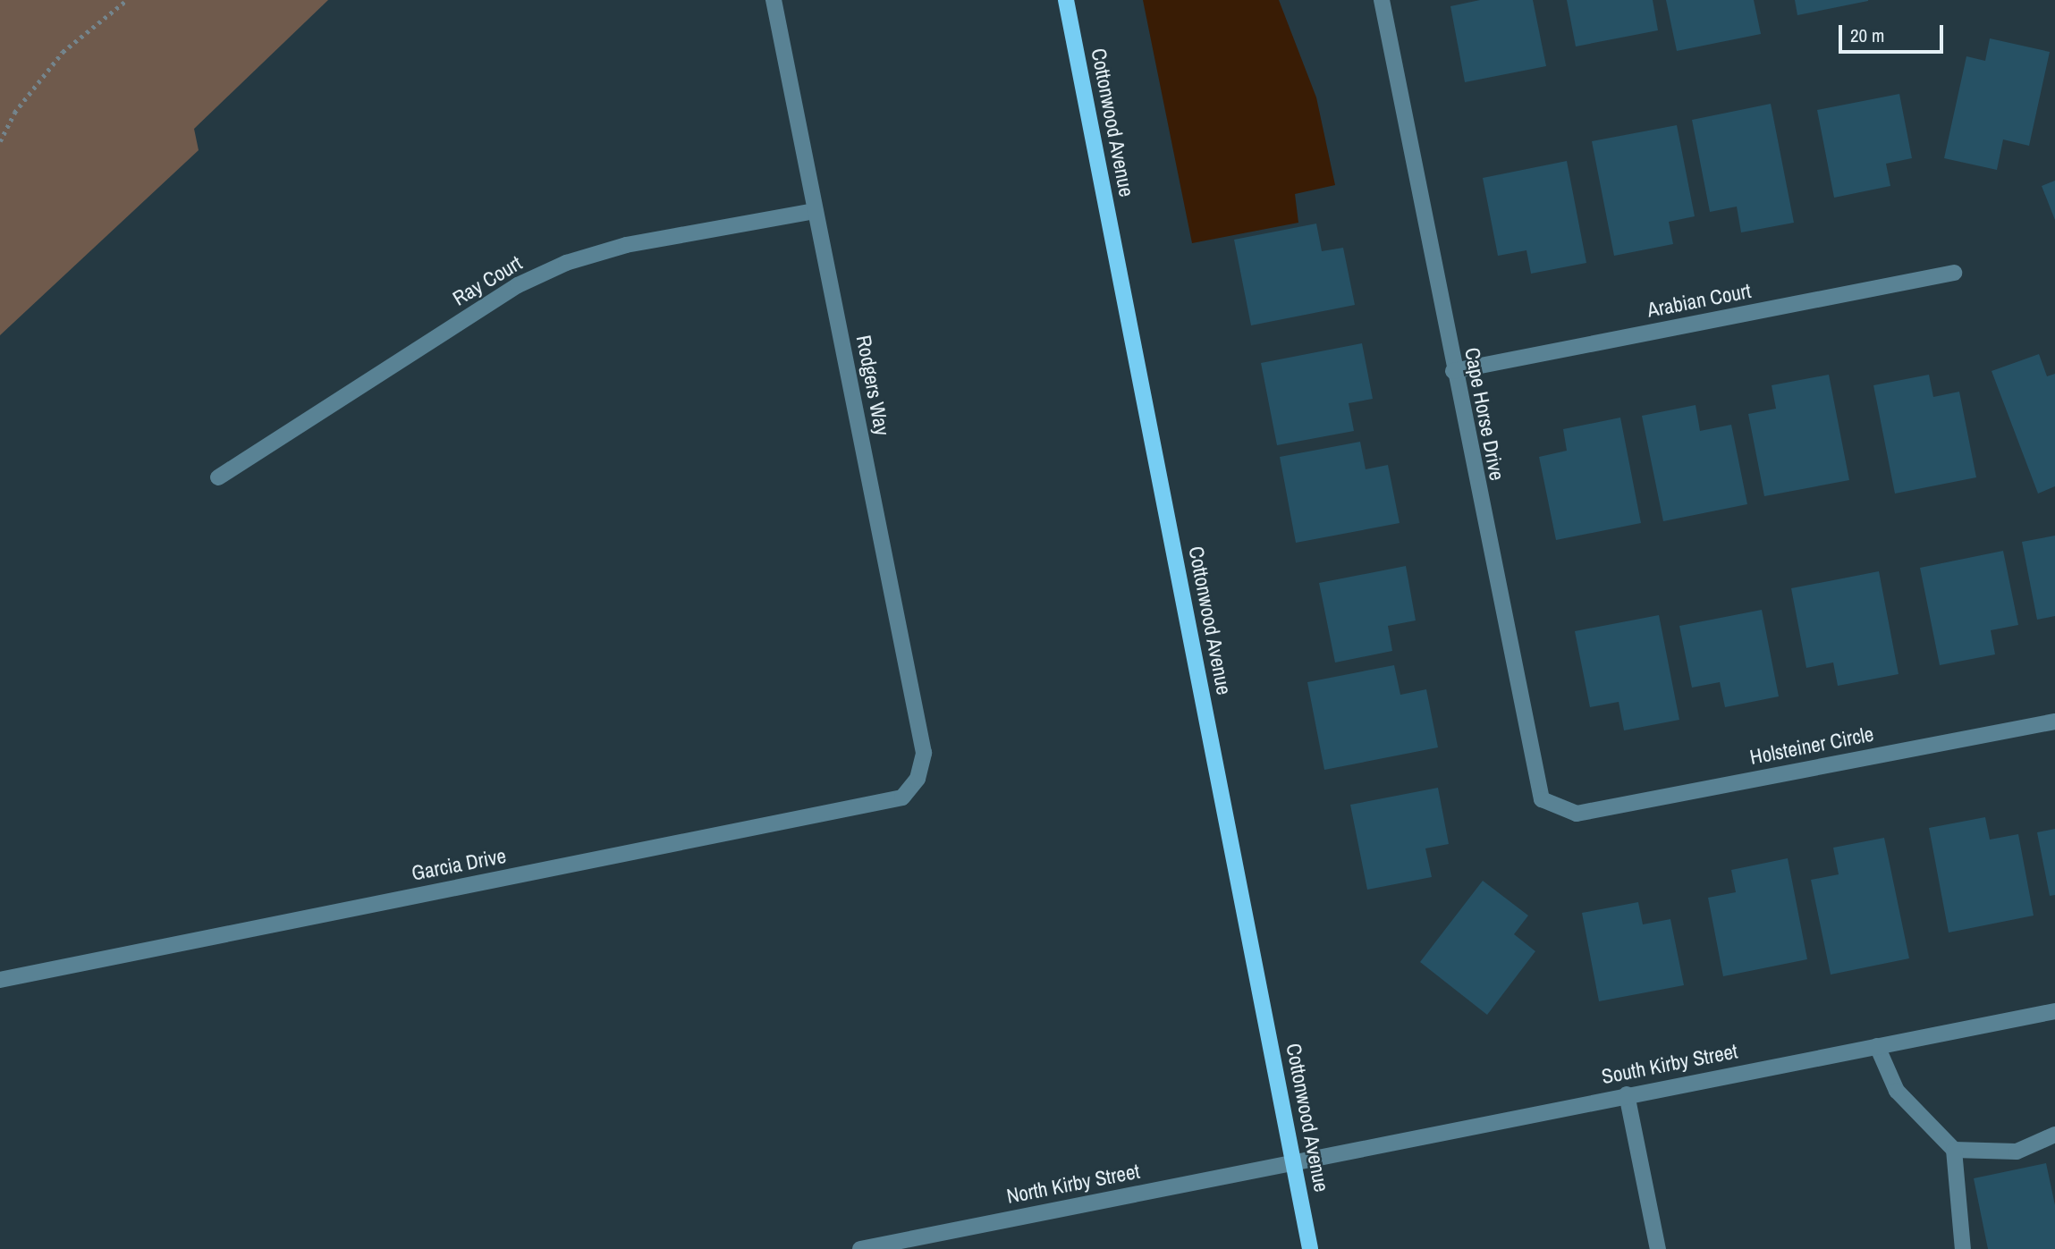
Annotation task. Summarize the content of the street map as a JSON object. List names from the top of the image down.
{
  "streets": {
    "main road": ["Cottonwood Avenue"],
    "street": [
      "Ray Court",
      "Arabian Court",
      "Rodgers Way",
      "Cape Horse Drive",
      "Holsteiner Circle",
      "Garcia Drive",
      "South Kirby Street",
      "North Kirby Street"
    ]
  },
  "crossings": [
    ["Cottonwood Avenue", "South Kirby Street"],
    ["Cottonwood Avenue", "North Kirby Street"],
    ["Ray Court", "Rodgers Way"],
    ["Arabian Court", "Cape Horse Drive"],
    ["Rodgers Way", "Garcia Drive"],
    ["Cape Horse Drive", "Holsteiner Circle"],
    ["South Kirby Street", "North Kirby Street"]
  ],
  "scale_bar": "20 m"
}
